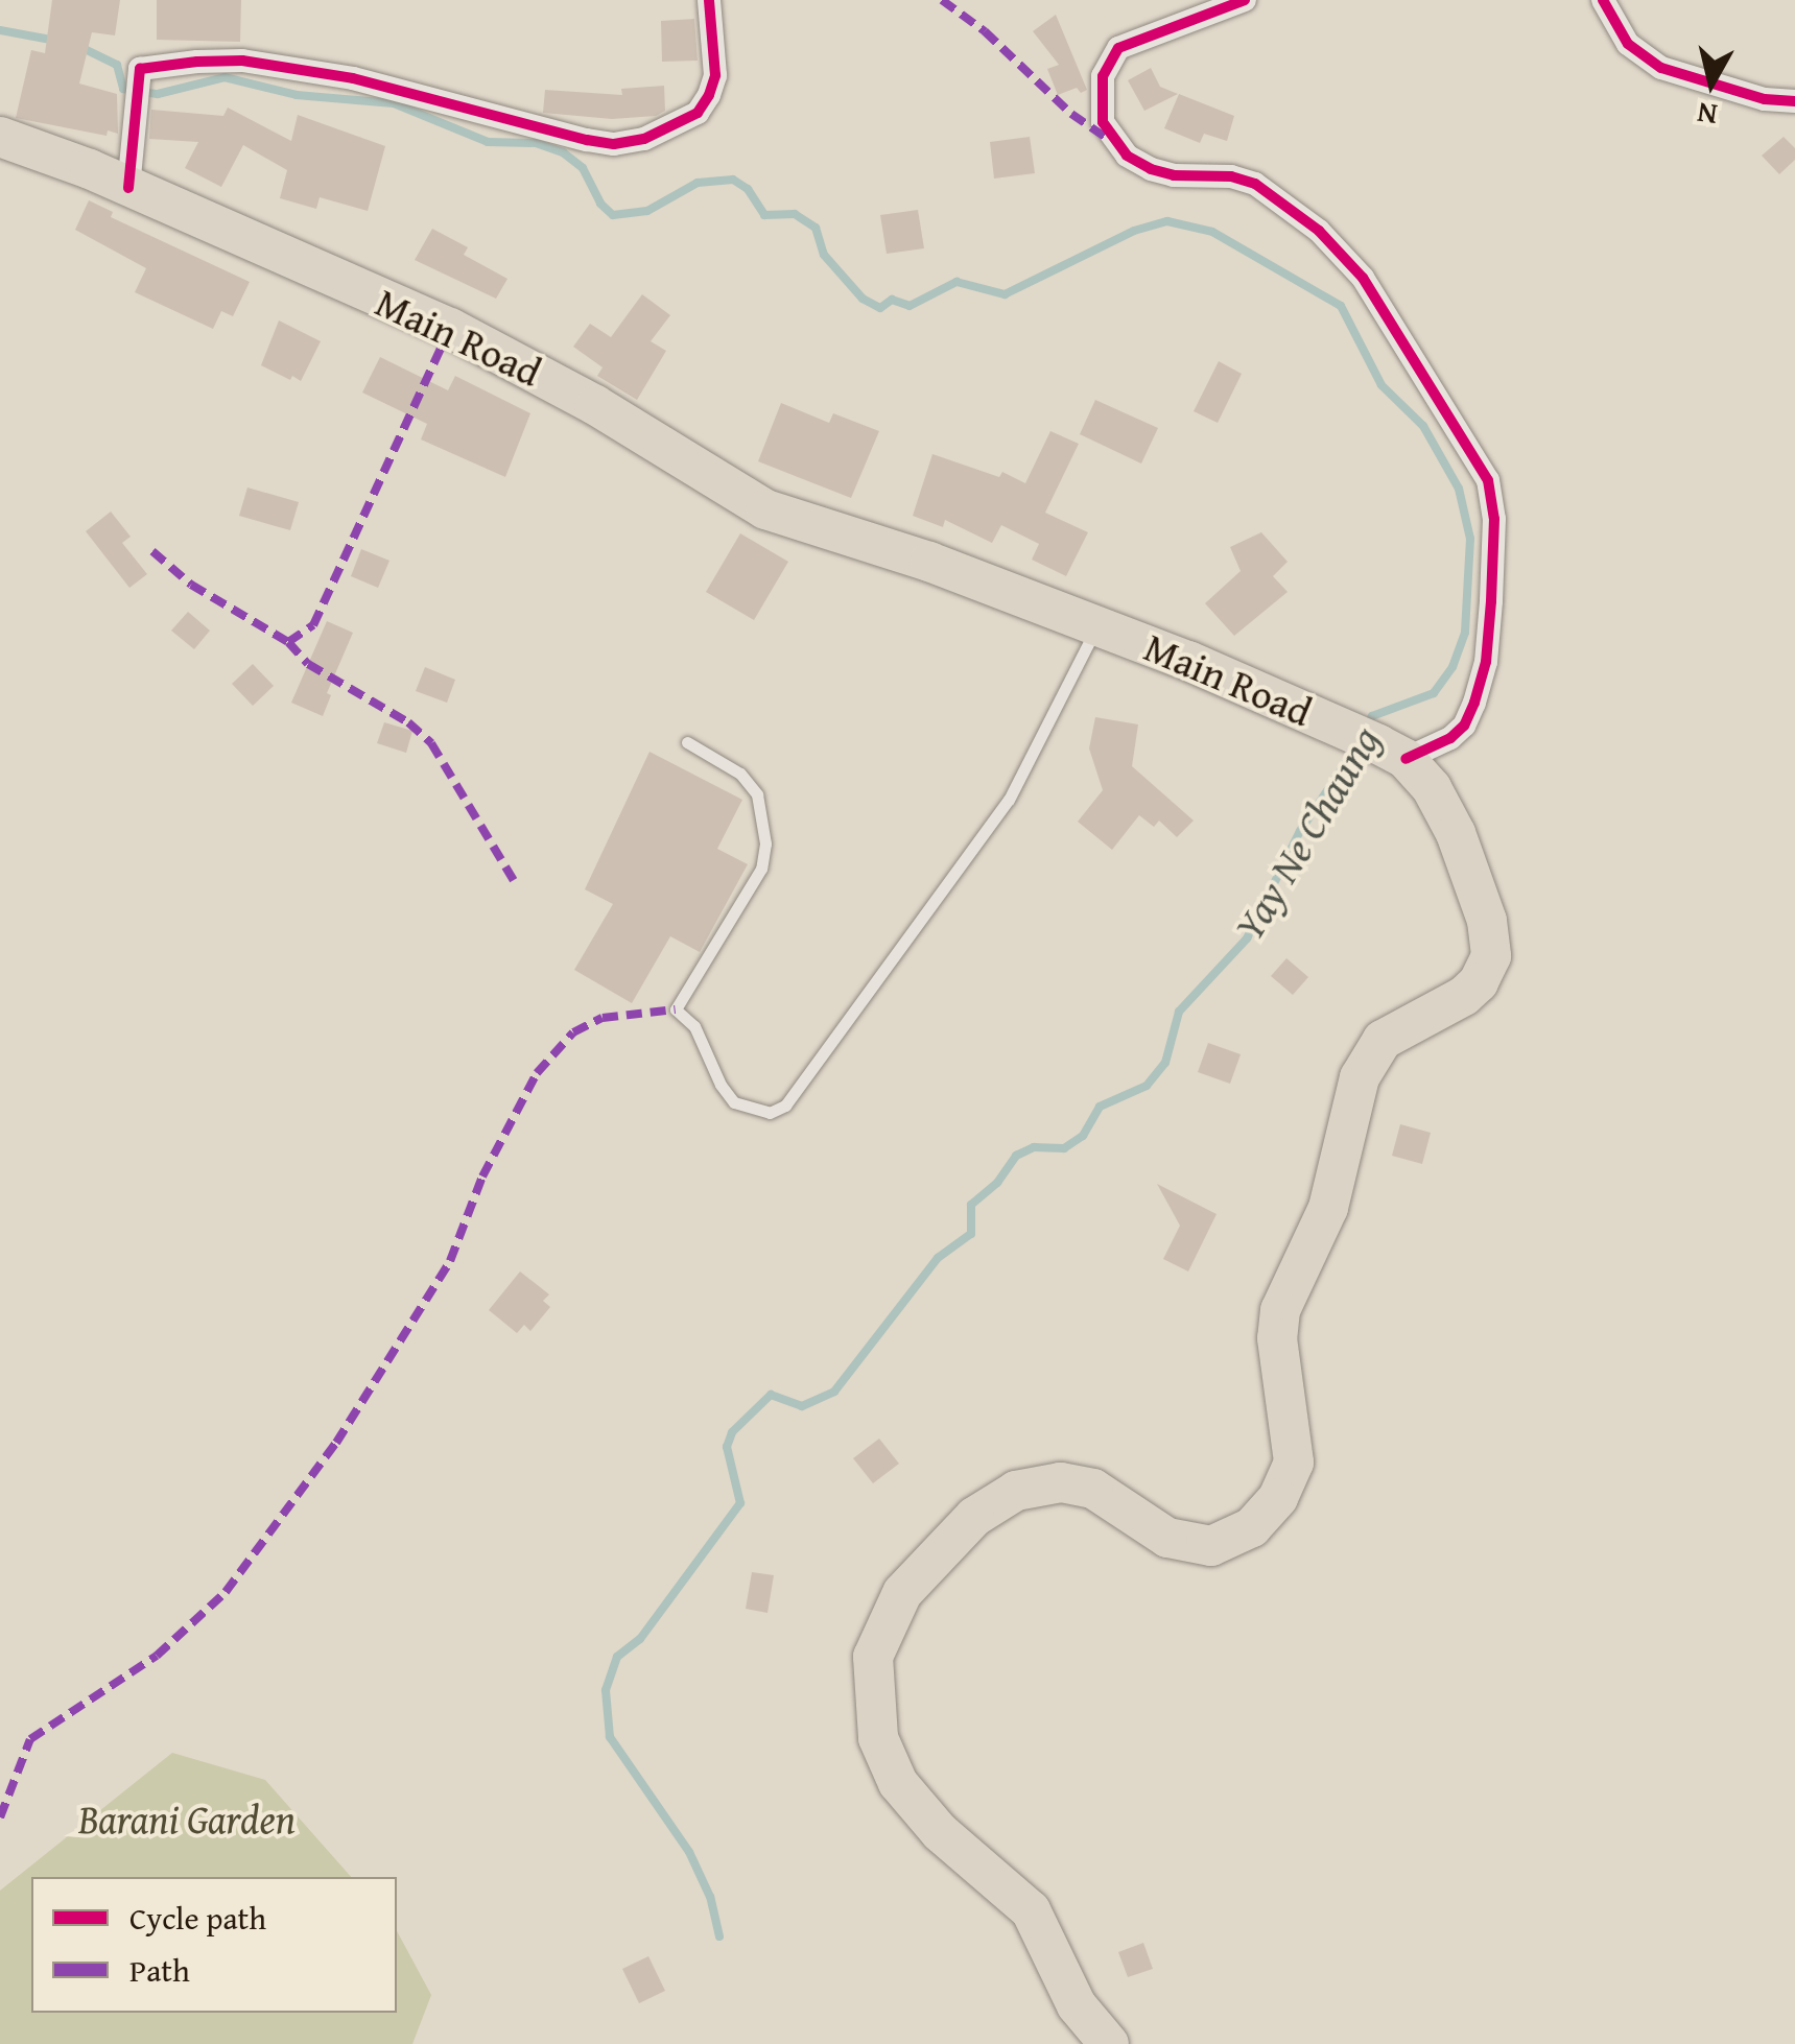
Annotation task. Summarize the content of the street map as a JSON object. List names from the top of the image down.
{
  "streets": {
    "main road": ["Main Road"]
  },
  "water": ["Yay Ne Chaung"],
  "parks": ["Barani Garden"],
  "legend": ["Cycle path", "Path"],
  "north": "bottom"
}
